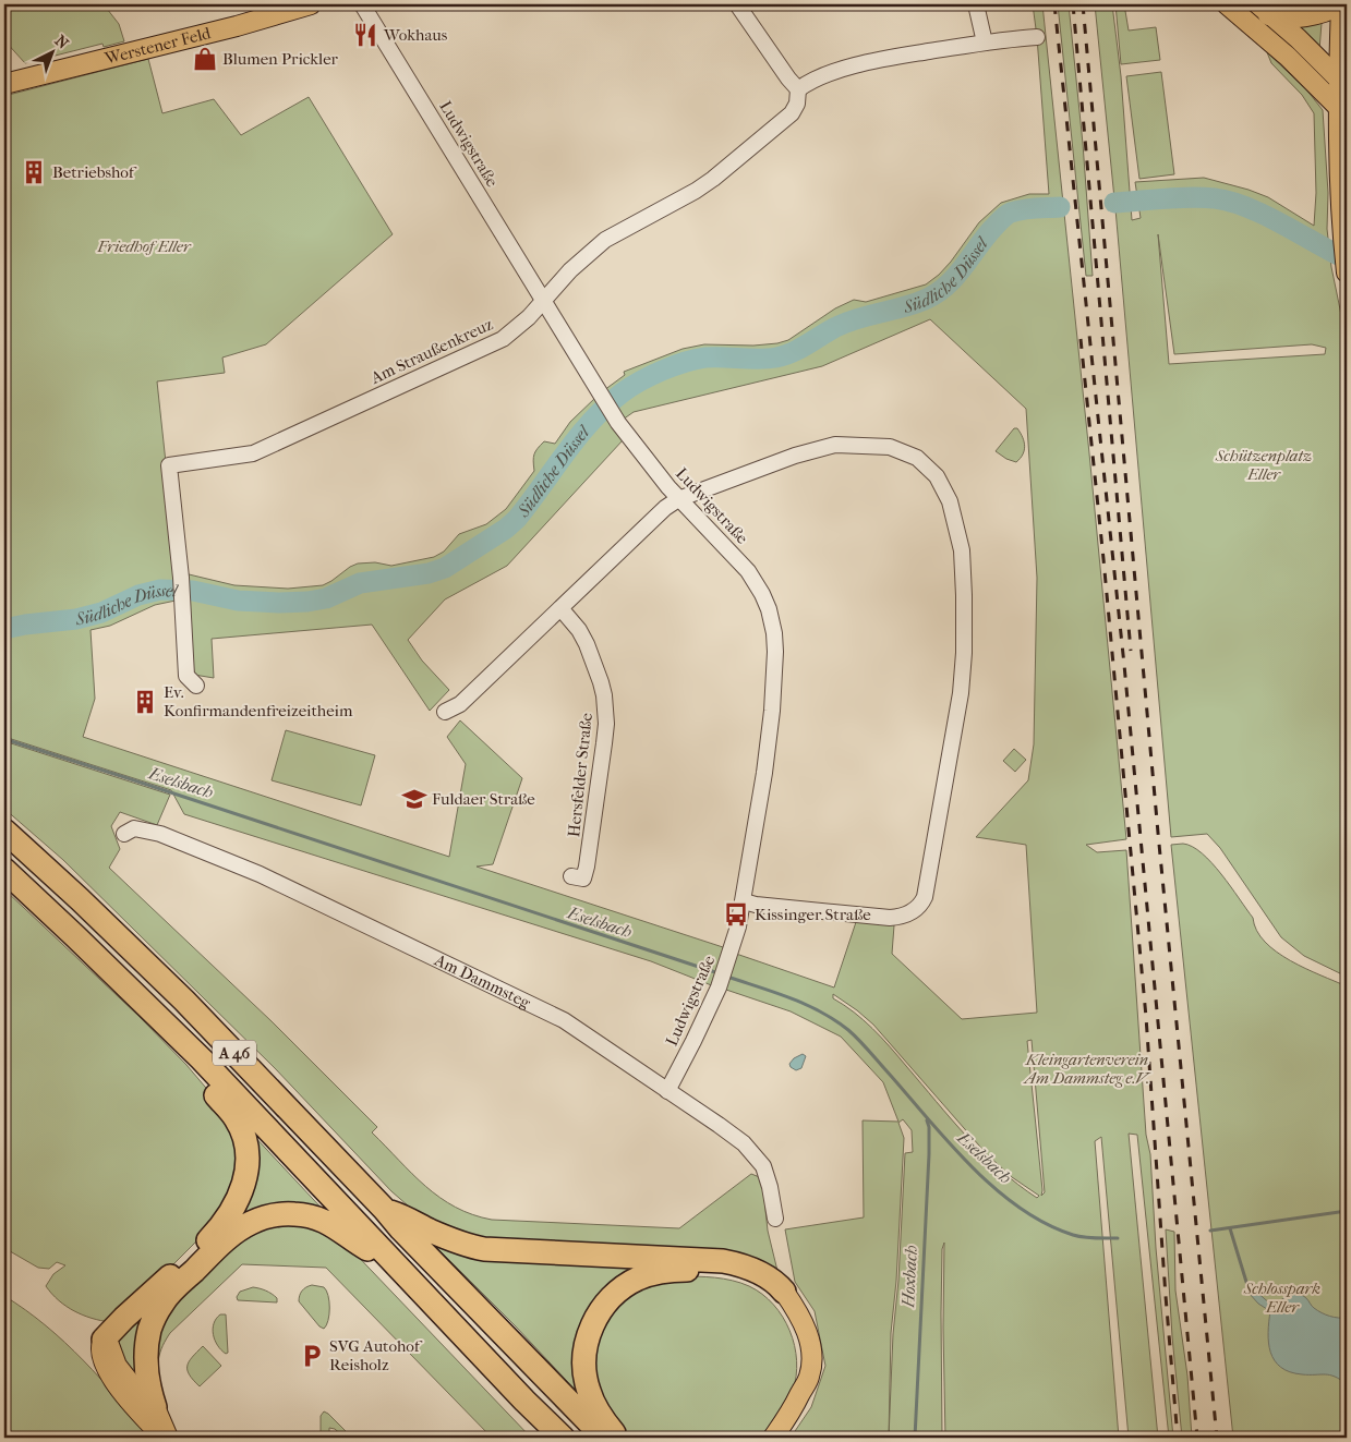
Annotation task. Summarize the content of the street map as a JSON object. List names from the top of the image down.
{
  "streets": {
    "highway": ["A 46"],
    "main road": ["Werstener Feld"],
    "street": [
      "Ludwigstraße",
      "Am Straußenkreuz",
      "Hersfelder Straße",
      "Am Dammsteg"
    ]
  },
  "crossings": [
    ["Ludwigstraße", "Am Straußenkreuz"],
    ["Ludwigstraße", "Am Dammsteg"]
  ],
  "water": ["Südliche Düssel", "Eselsbach", "Hoxbach"],
  "parks": [
    "Friedhof Eller",
    "Schützenplatz Eller",
    "Kleingartenverein Am Dammsteg e.V.",
    "Schlosspark Eller"
  ],
  "places": {
    "restaurant": ["Wokhaus"],
    "shop": ["Blumen Prickler"],
    "building": ["Betriebshof", "Ev. Konfirmandenfreizeitheim"],
    "school or university": ["Fuldaer Straße"],
    "bus stop": ["Kissinger Straße"],
    "parking": ["SVG Autohof Reisholz"]
  },
  "north": "top right"
}
